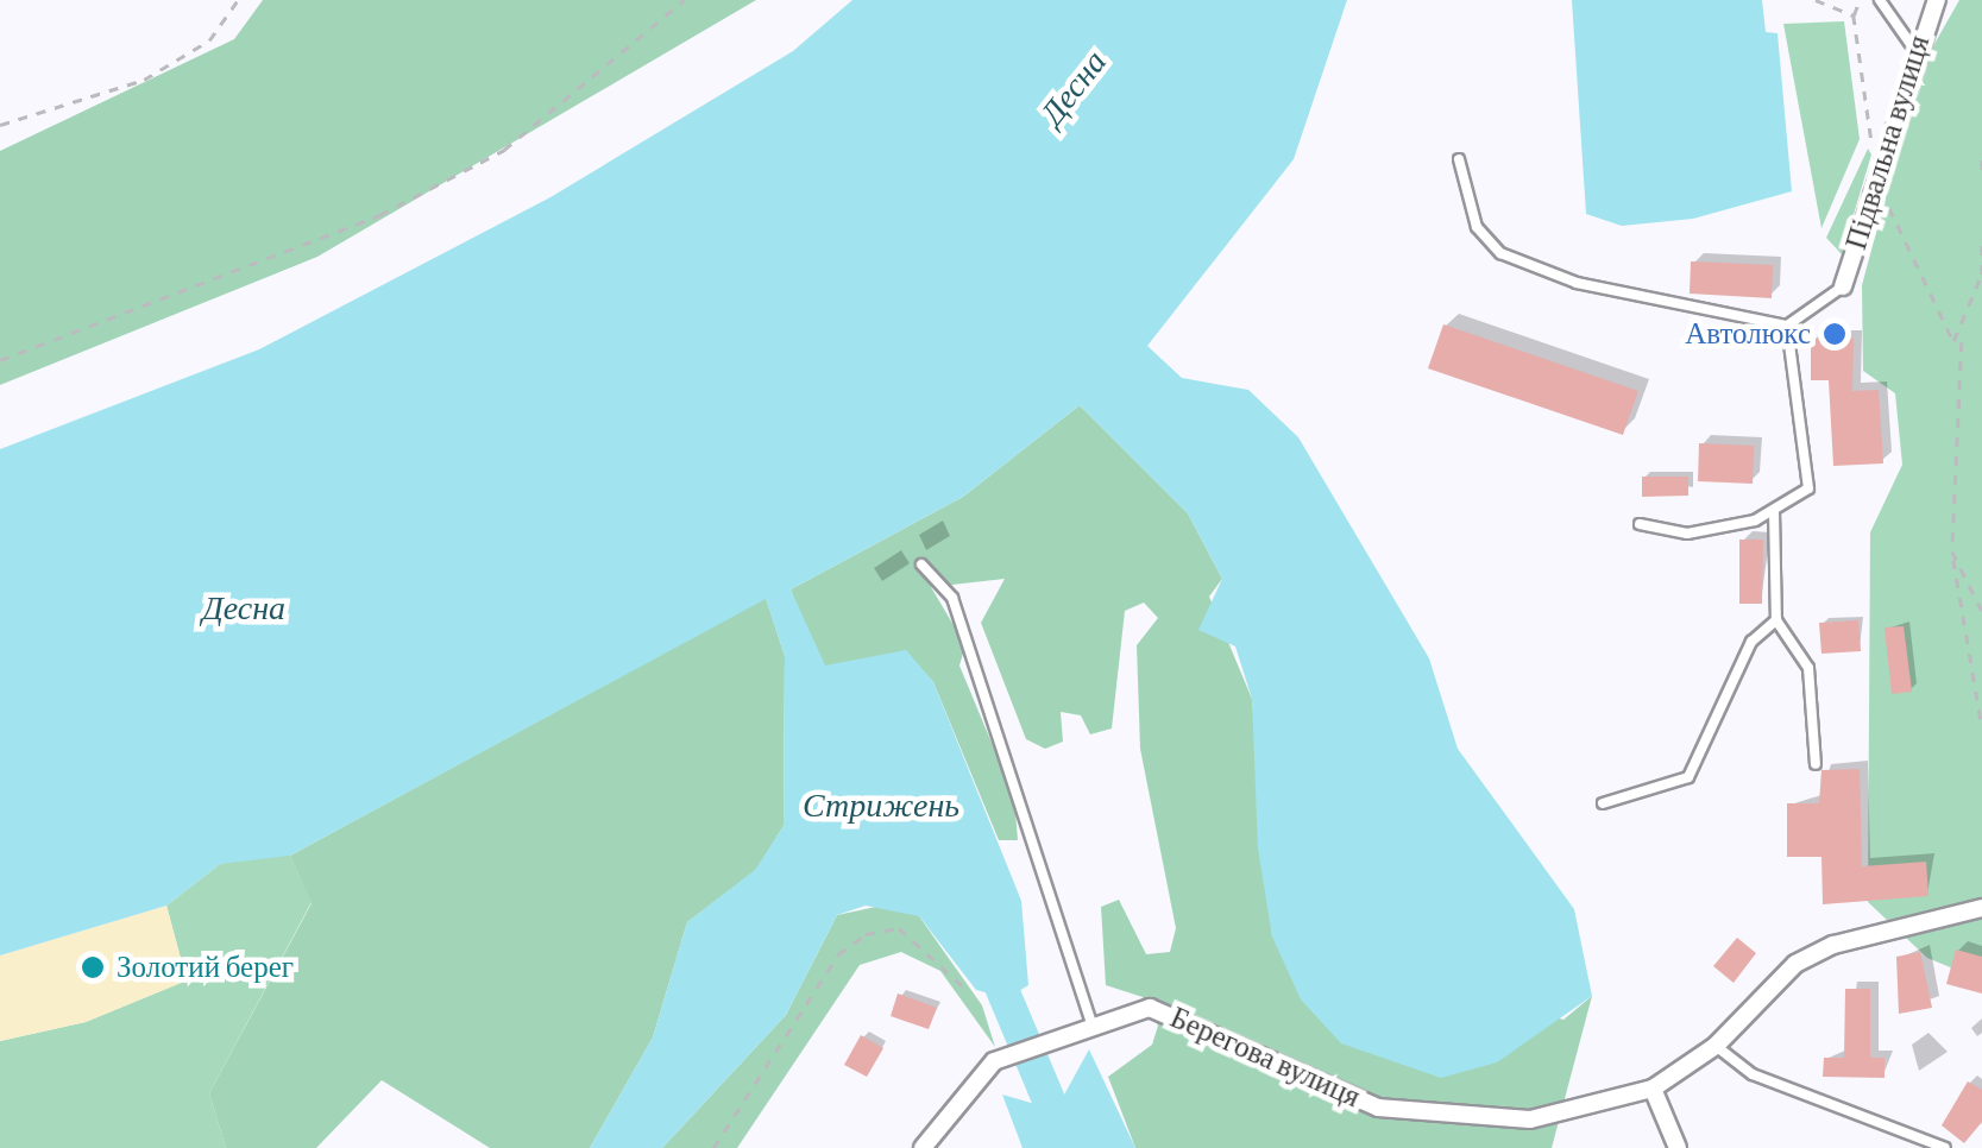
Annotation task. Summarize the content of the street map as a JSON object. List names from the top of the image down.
{
  "streets": {
    "street": ["Підвальна вулиця", "Берегова вулиця"]
  },
  "water": ["Десна", "Стрижень"],
  "places": ["Автолюкс", "Золотий берег"]
}
